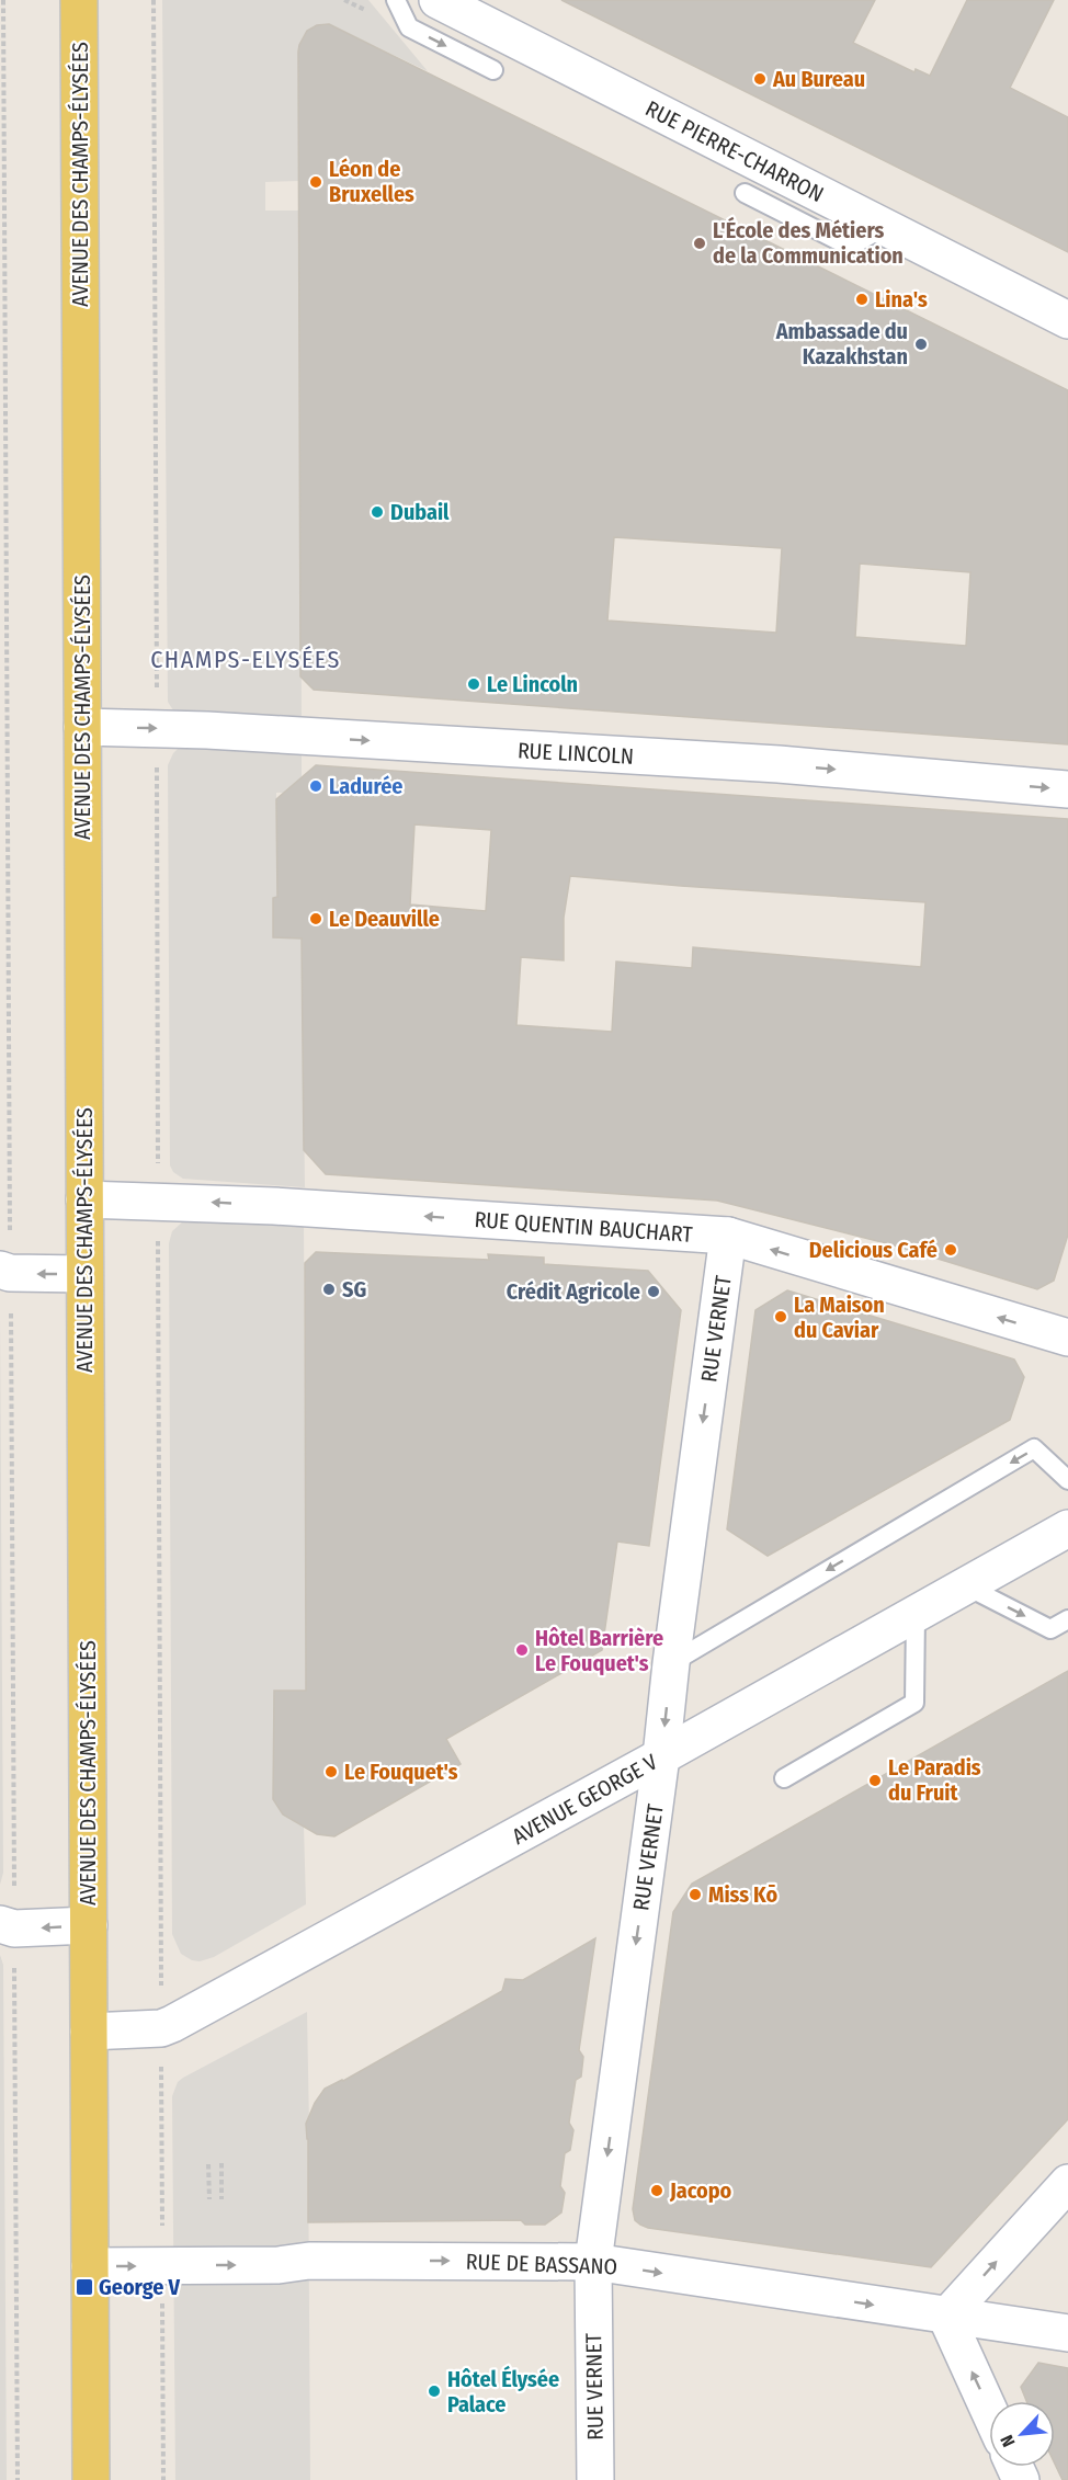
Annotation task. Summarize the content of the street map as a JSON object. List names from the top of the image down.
{
  "streets": {
    "main road": ["AVENUE DES CHAMPS-ÉLYSÉES"],
    "street": [
      "RUE PIERRE-CHARRON",
      "RUE LINCOLN",
      "RUE QUENTIN BAUCHART",
      "RUE VERNET",
      "AVENUE GEORGE V",
      "RUE DE BASSANO"
    ]
  },
  "crossings": [
    ["AVENUE DES CHAMPS-ÉLYSÉES", "RUE LINCOLN"],
    ["AVENUE DES CHAMPS-ÉLYSÉES", "RUE QUENTIN BAUCHART"],
    ["AVENUE DES CHAMPS-ÉLYSÉES", "AVENUE GEORGE V"],
    ["AVENUE DES CHAMPS-ÉLYSÉES", "RUE DE BASSANO"],
    ["RUE QUENTIN BAUCHART", "RUE VERNET"],
    ["RUE VERNET", "AVENUE GEORGE V"],
    ["RUE VERNET", "RUE DE BASSANO"]
  ],
  "one_way": [
    "RUE LINCOLN",
    "RUE QUENTIN BAUCHART",
    "RUE VERNET",
    "RUE DE BASSANO"
  ],
  "districts": ["CHAMPS-ELYSÉES"],
  "places": {
    "other": [
      "Au Bureau",
      "Léon de Bruxelles",
      "L'École des Métiers de la Communication",
      "Lina's",
      "Ambassade du Kazakhstan",
      "Dubail",
      "Le Lincoln",
      "Ladurée",
      "Le Deauville",
      "Delicious Café",
      "SG",
      "Crédit Agricole",
      "La Maison du Caviar",
      "Hôtel Barrière Le Fouquet's",
      "Le Fouquet's",
      "Le Paradis du Fruit",
      "Miss Kō",
      "Jacopo",
      "Hôtel Élysée Palace"
    ],
    "transit": ["George V"]
  },
  "north": "bottom left"
}
